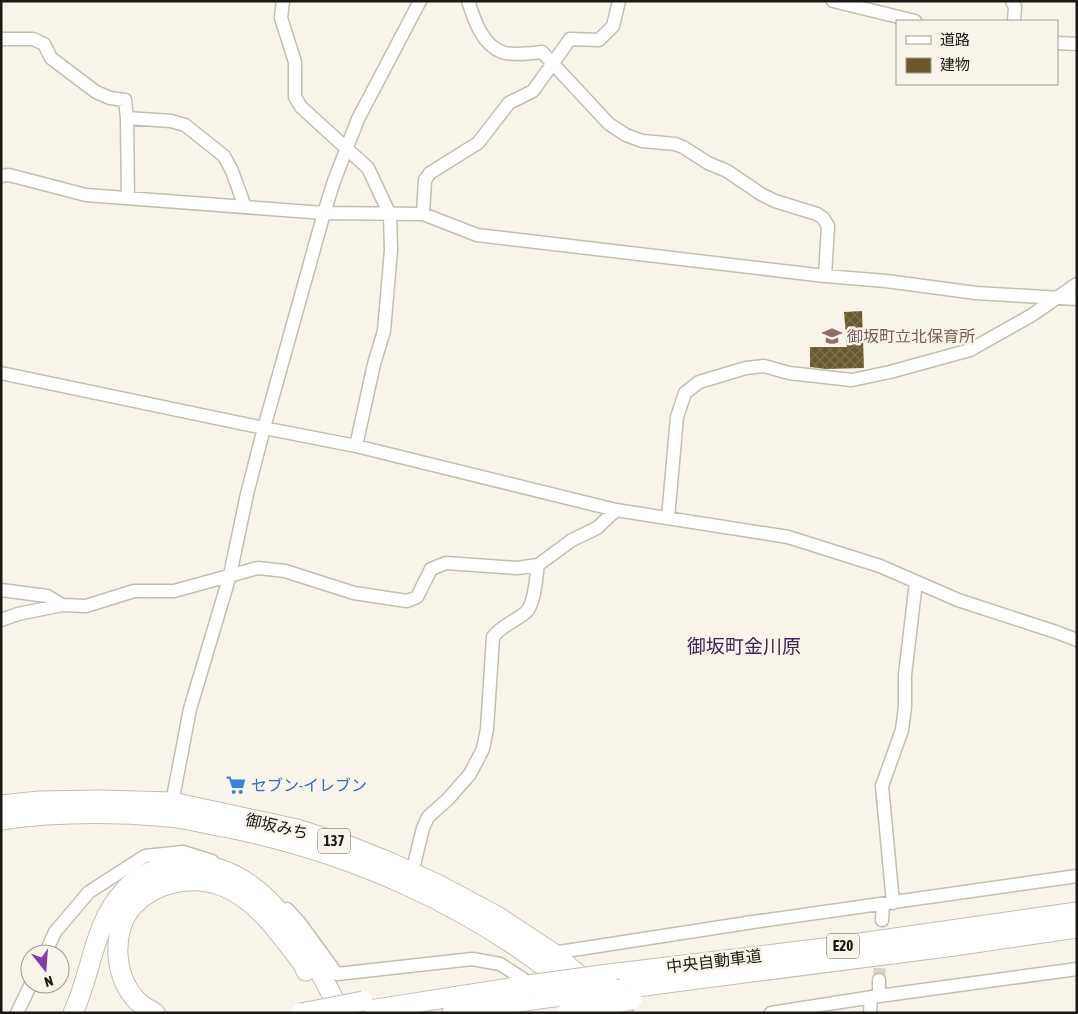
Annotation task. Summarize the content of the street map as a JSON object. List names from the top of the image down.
{
  "streets": {
    "highway": [
      "御坂みち",
      "137",
      "E20",
      "中央自動車道"
    ]
  },
  "crossings": [
    ["御坂みち", "中央自動車道"]
  ],
  "districts": ["御坂町金川原"],
  "places": {
    "school or university": ["御坂町立北保育所"],
    "supermarket": ["セブン-イレブン"]
  },
  "legend": ["道路", "建物"],
  "north": "bottom"
}
